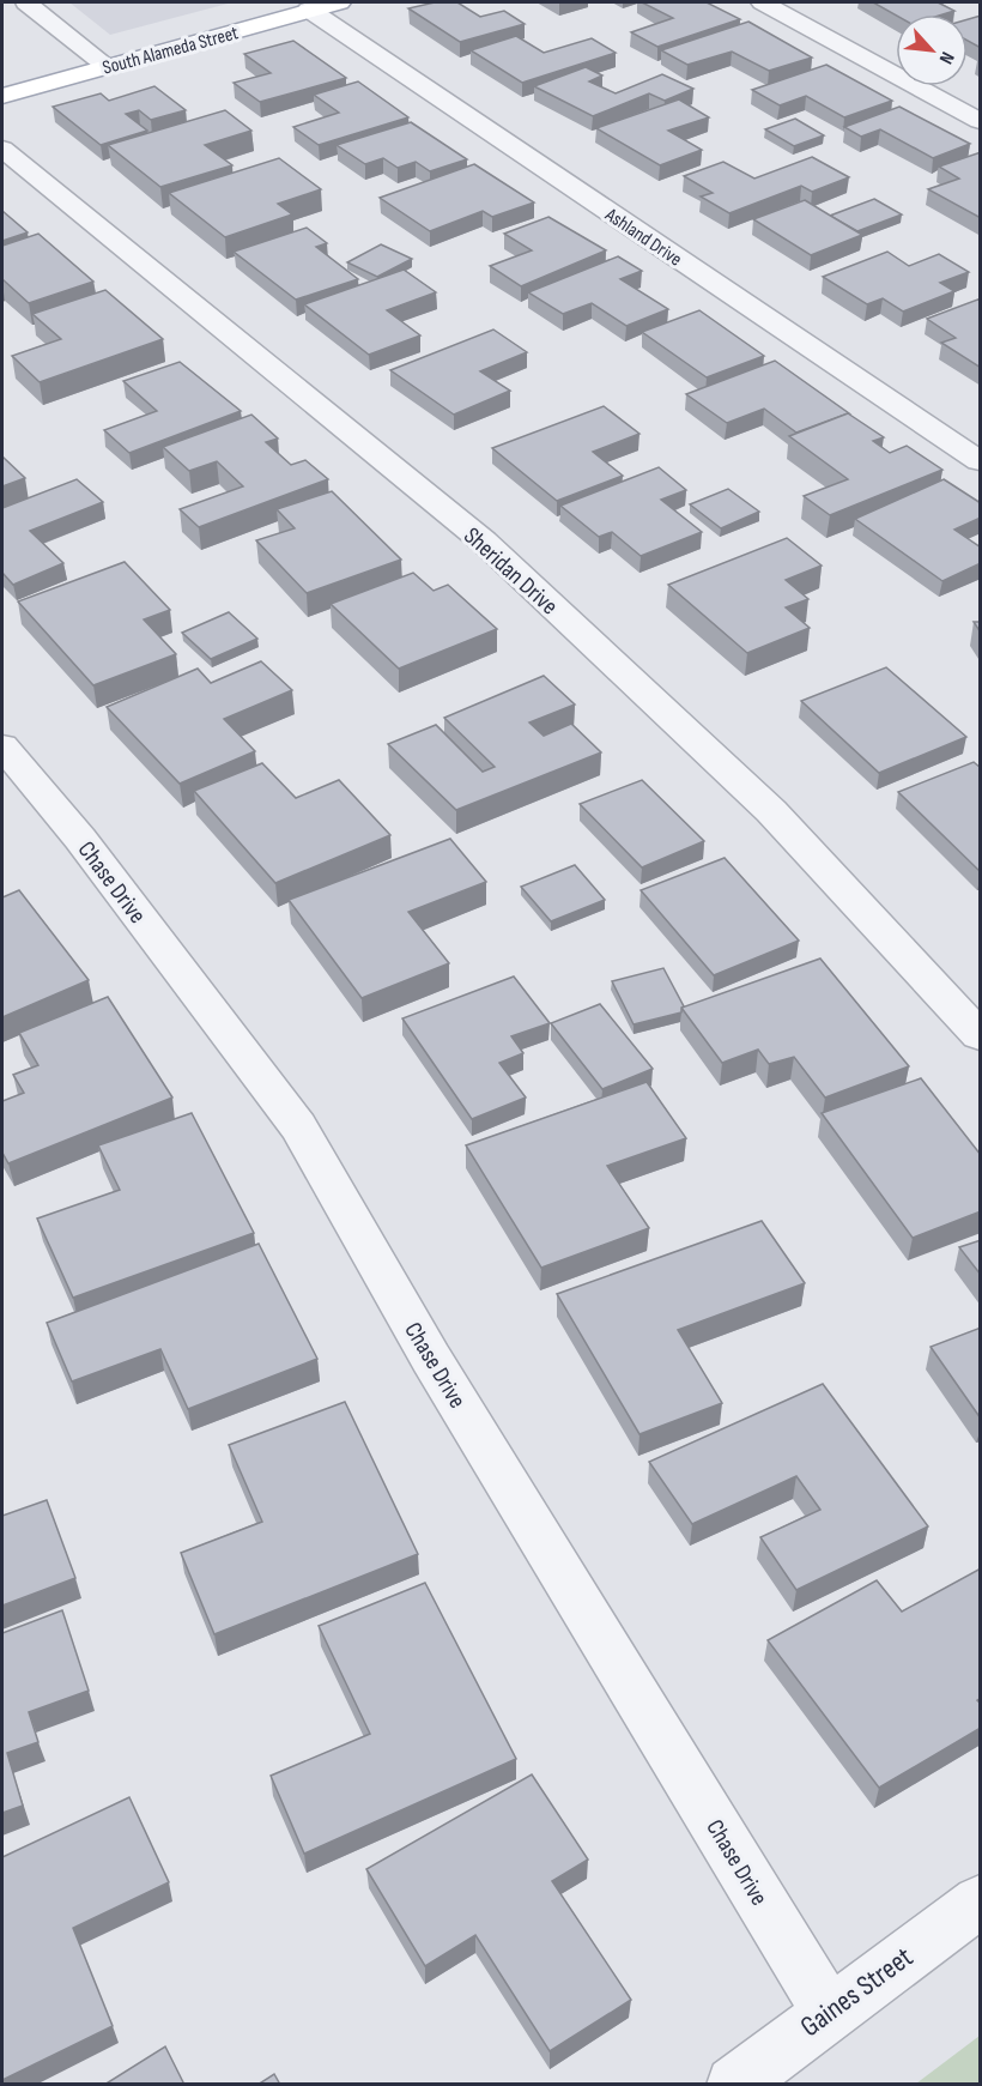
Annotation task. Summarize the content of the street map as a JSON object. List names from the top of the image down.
{
  "streets": {
    "main road": ["South Alameda Street"],
    "street": [
      "Ashland Drive",
      "Sheridan Drive",
      "Chase Drive",
      "Gaines Street"
    ]
  },
  "crossings": [
    ["South Alameda Street", "Ashland Drive"],
    ["Chase Drive", "Gaines Street"]
  ],
  "north": "bottom right"
}
